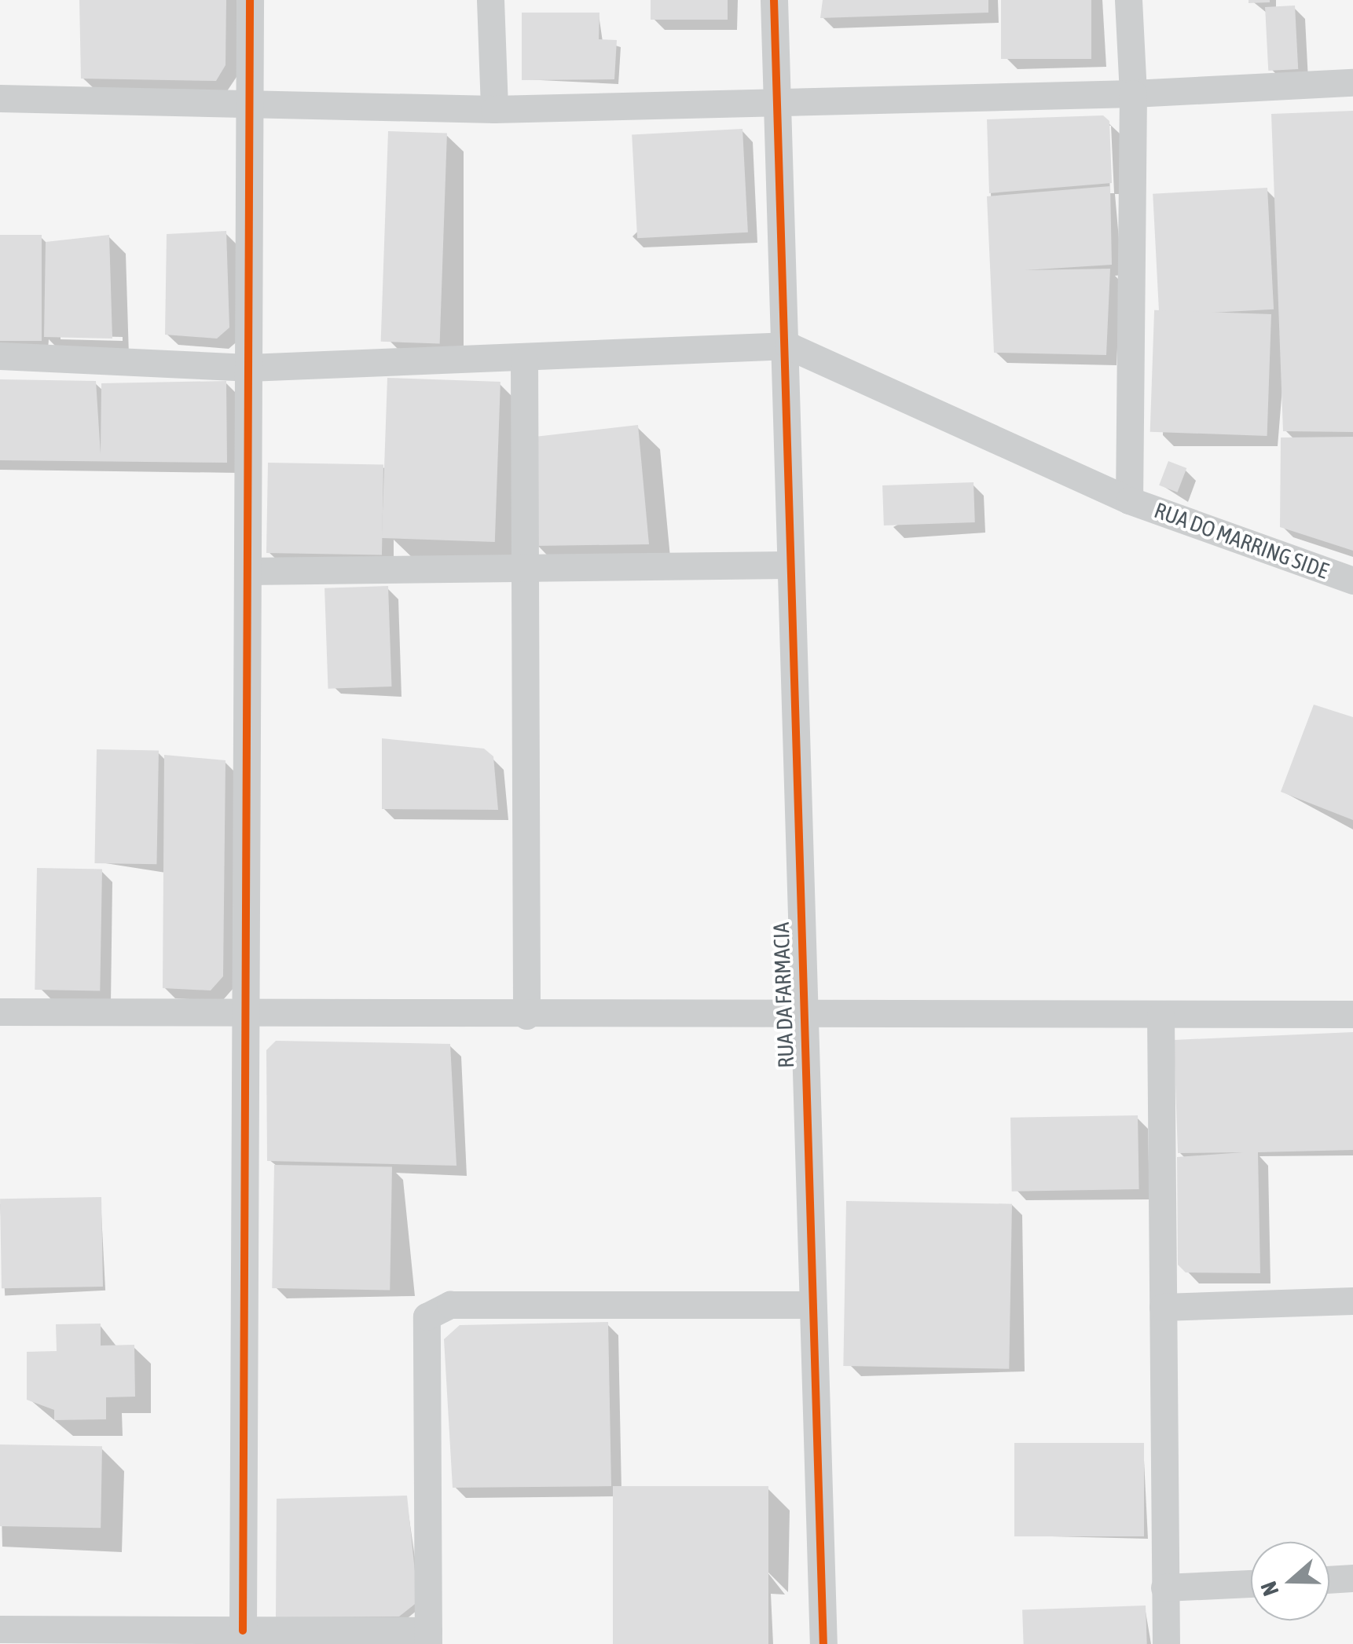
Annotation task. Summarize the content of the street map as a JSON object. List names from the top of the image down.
{
  "streets": {
    "street": ["RUA DO MARRING SIDE", "RUA DA FARMACIA"]
  },
  "crossings": [
    ["RUA DO MARRING SIDE", "RUA DA FARMACIA"]
  ],
  "north": "left"
}
